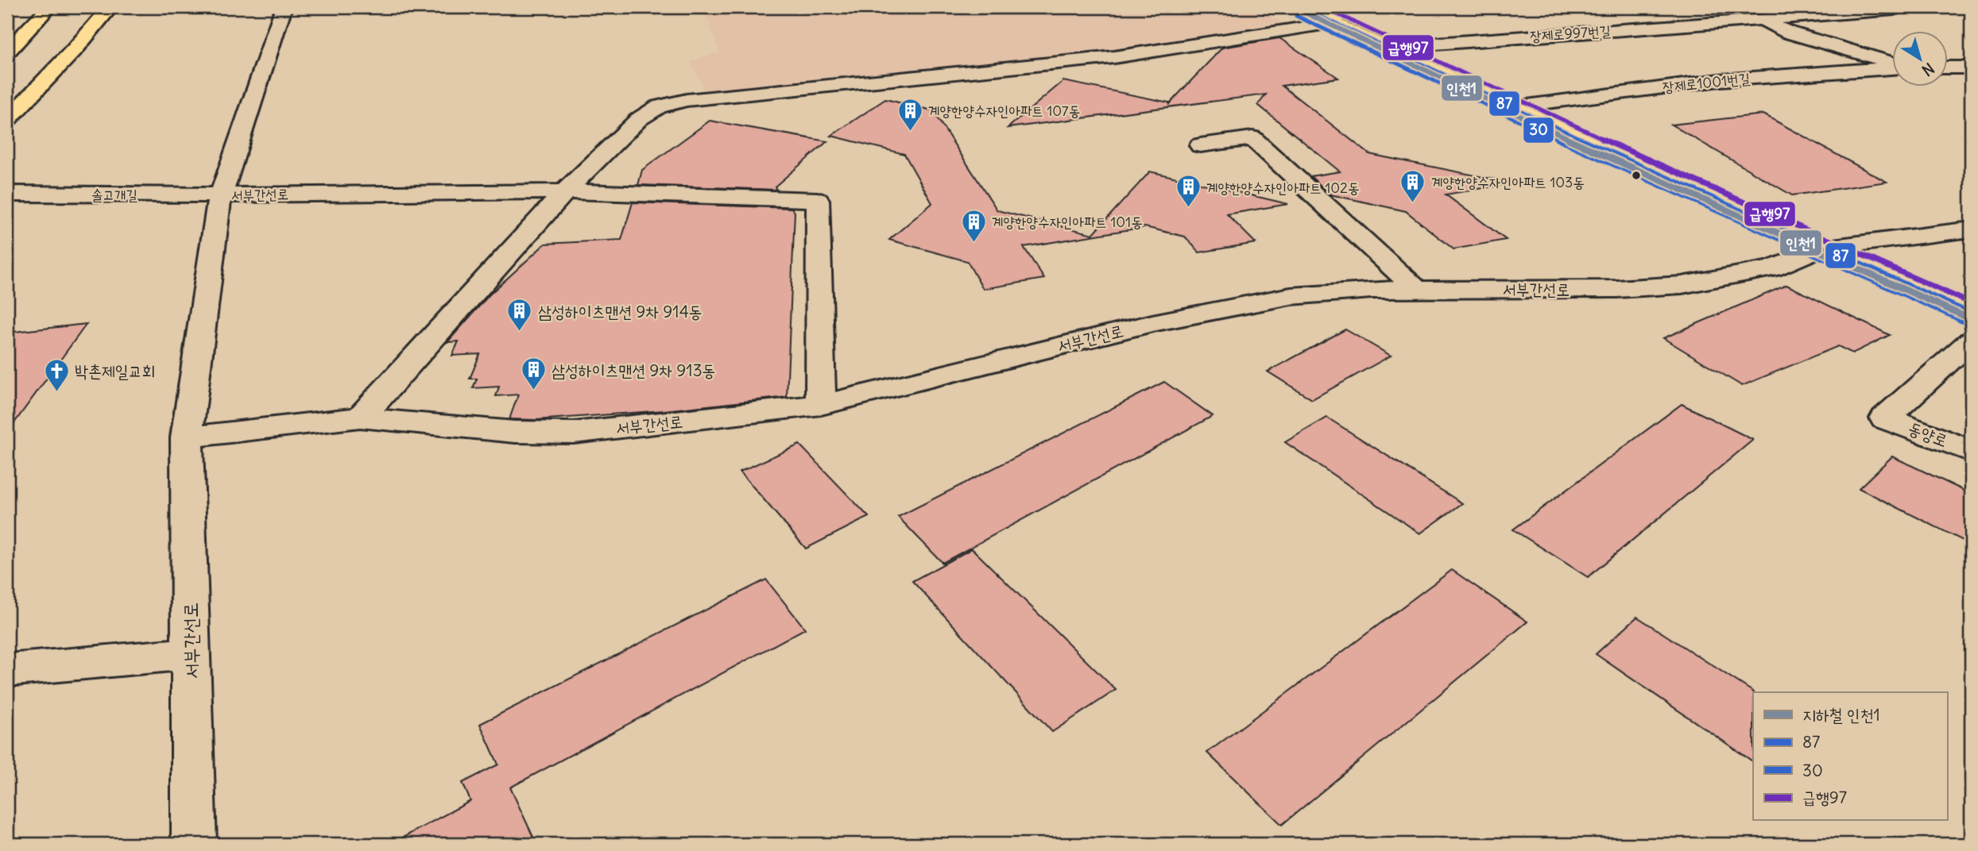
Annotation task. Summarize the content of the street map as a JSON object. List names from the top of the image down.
{
  "streets": {
    "street": [
      "장제로997번길",
      "장제로1001번길",
      "솔고개길",
      "서부간선로",
      "동양로"
    ]
  },
  "crossings": [
    ["솔고개길", "서부간선로"]
  ],
  "places": {
    "building": [
      "계양한양수자인아파트 107동",
      "계양한양수자인아파트 103동",
      "계양한양수자인아파트 102동",
      "계양한양수자인아파트 101동",
      "삼성하이츠맨션 9차 914동",
      "삼성하이츠맨션 9차 913동"
    ],
    "church": ["박촌제일교회"]
  },
  "lines": [
    "metro line 인천1",
    "transit line 87",
    "transit line 급행97",
    "transit line 30"
  ],
  "legend": [
    "지하철 인천1",
    "87",
    "30",
    "급행97"
  ],
  "north": "bottom right"
}
